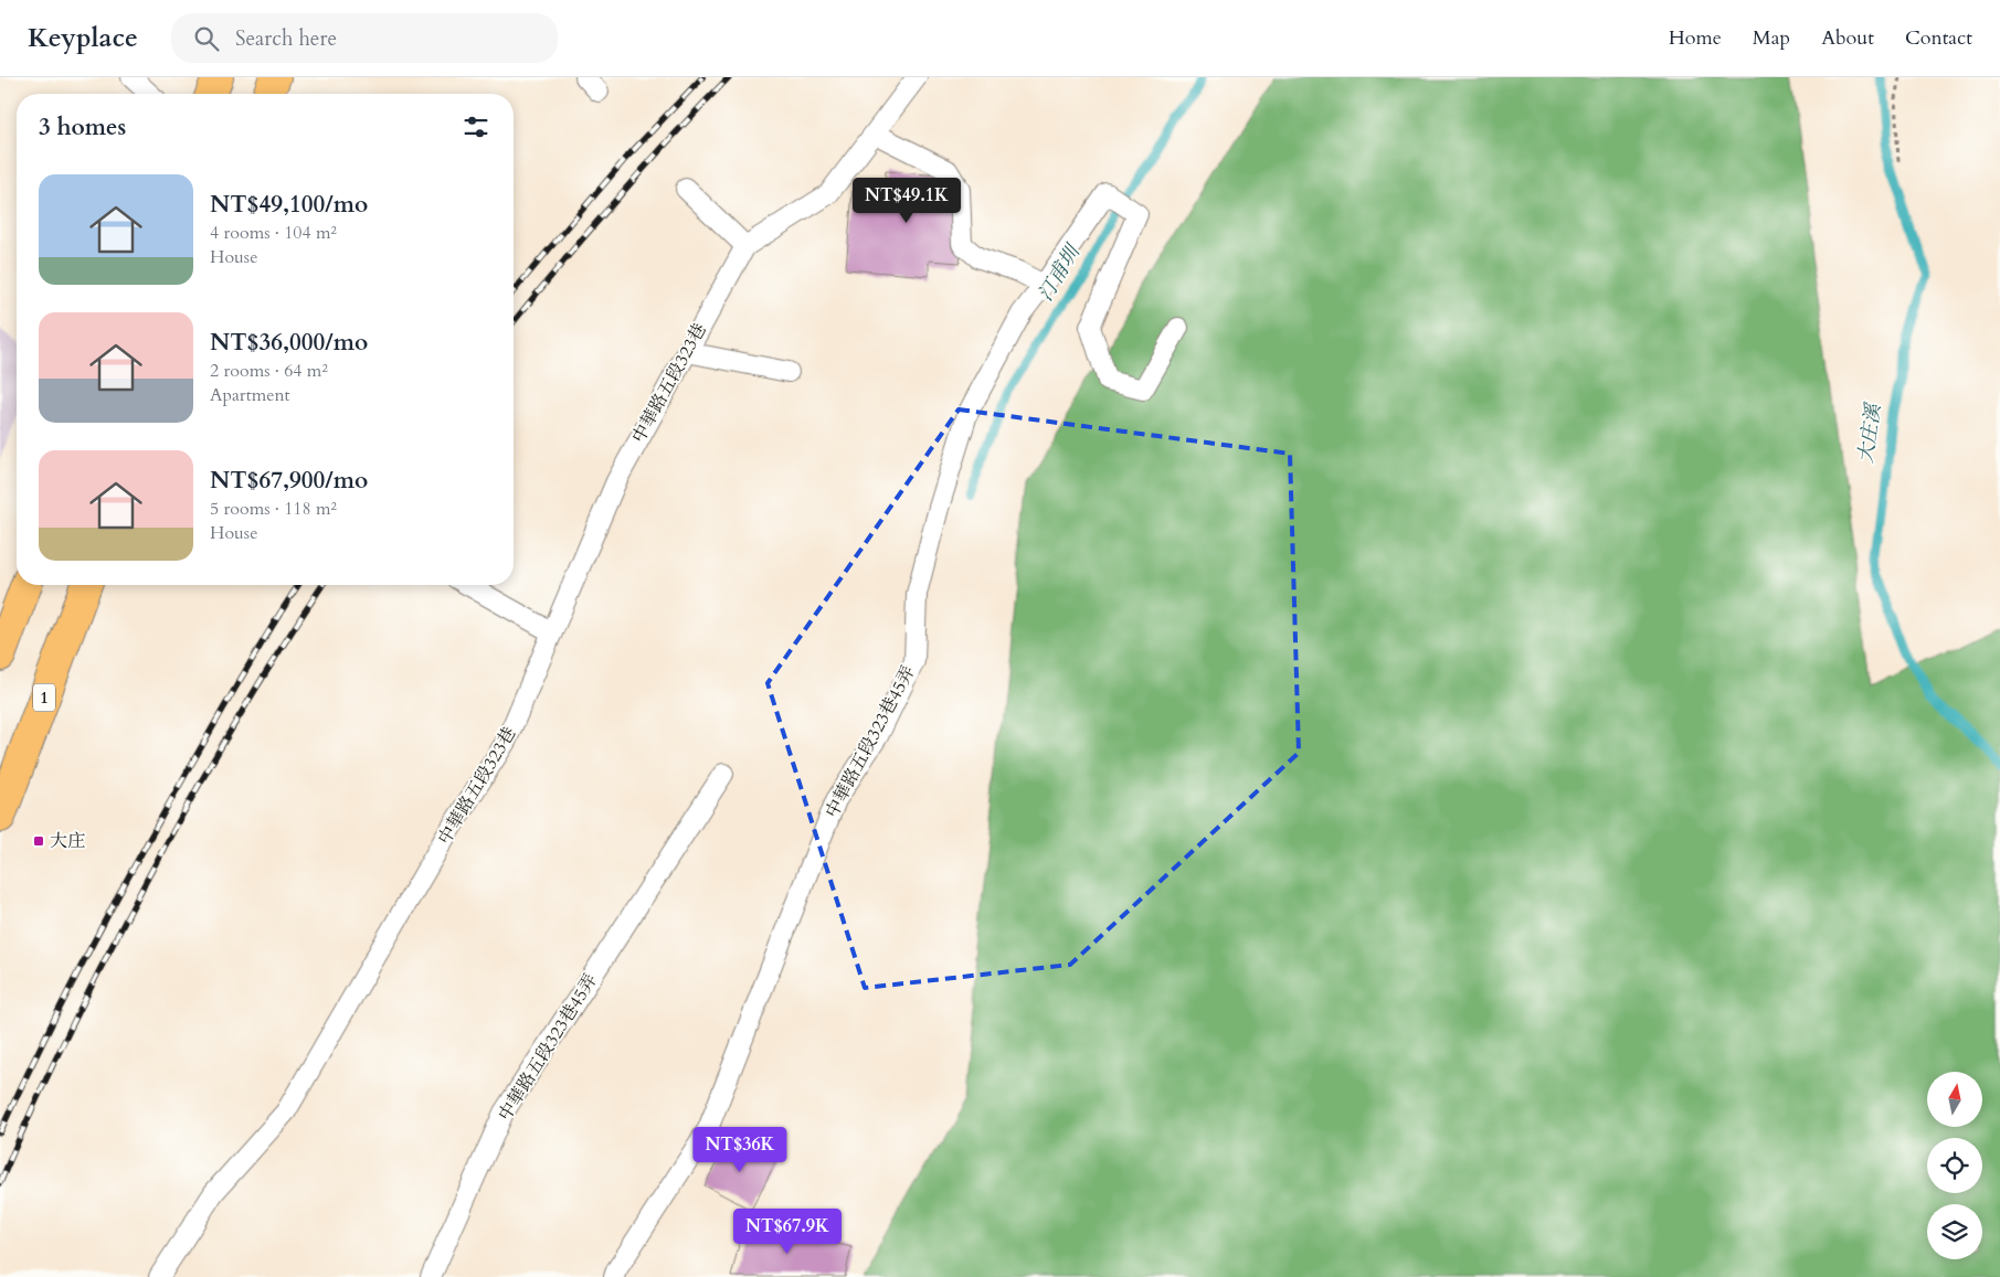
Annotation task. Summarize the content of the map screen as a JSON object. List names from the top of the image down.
{
  "streets": {
    "main road": ["1"],
    "lane": ["中華路五段323巷", "中華路五段323巷45弄"]
  },
  "water": ["汀甫圳", "大庄溪"],
  "places": {
    "transit": ["大庄"]
  },
  "north": "top",
  "page": {
    "header": "Keyplace",
    "search": "Search here",
    "nav": [
      "Home",
      "Map",
      "About",
      "Contact"
    ],
    "heading": "3 homes",
    "list": [
      {
        "name": "NT$49,100/mo",
        "note": "4 rooms · 104 m² · House"
      },
      {
        "name": "NT$36,000/mo",
        "note": "2 rooms · 64 m² · Apartment"
      },
      {
        "name": "NT$67,900/mo",
        "note": "5 rooms · 118 m² · House"
      }
    ],
    "price": ["NT$49.1K", "NT$36K", "NT$67.9K"]
  }
}
